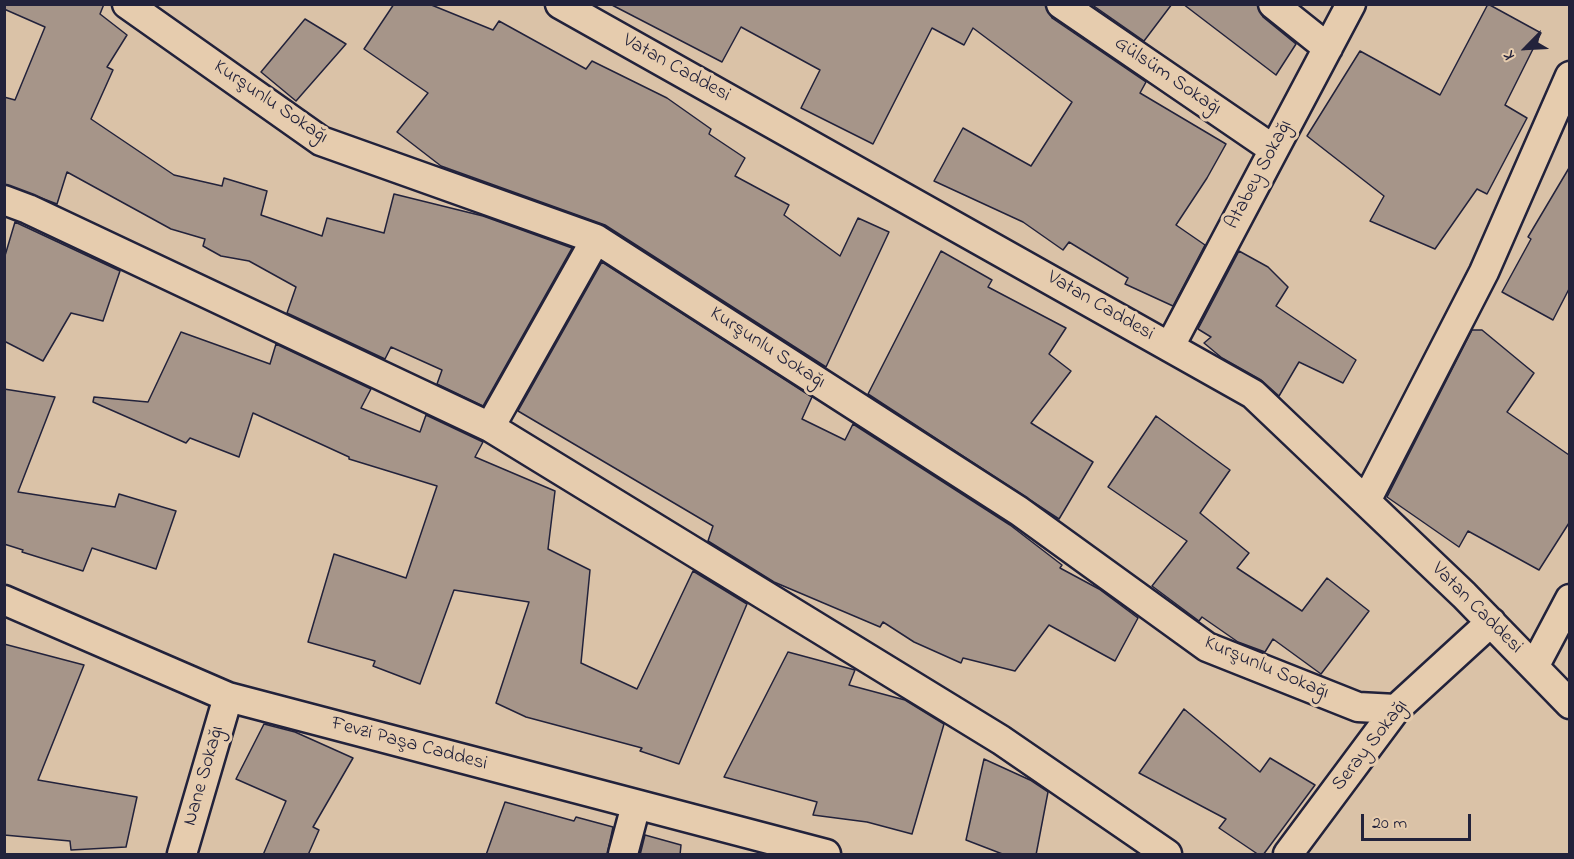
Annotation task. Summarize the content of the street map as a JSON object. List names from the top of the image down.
{
  "streets": {
    "street": [
      "Vatan Caddesi",
      "Gülsüm Sokağı",
      "Kurşunlu Sokağı",
      "Atabey Sokağı",
      "Fevzi Paşa Caddesi",
      "Seray Sokağı",
      "Nane Sokağı"
    ]
  },
  "crossings": [
    ["Vatan Caddesi", "Atabey Sokağı"],
    ["Vatan Caddesi", "Seray Sokağı"],
    ["Gülsüm Sokağı", "Atabey Sokağı"],
    ["Kurşunlu Sokağı", "Seray Sokağı"],
    ["Fevzi Paşa Caddesi", "Nane Sokağı"]
  ],
  "scale_bar": "20 m",
  "north": "bottom left"
}
